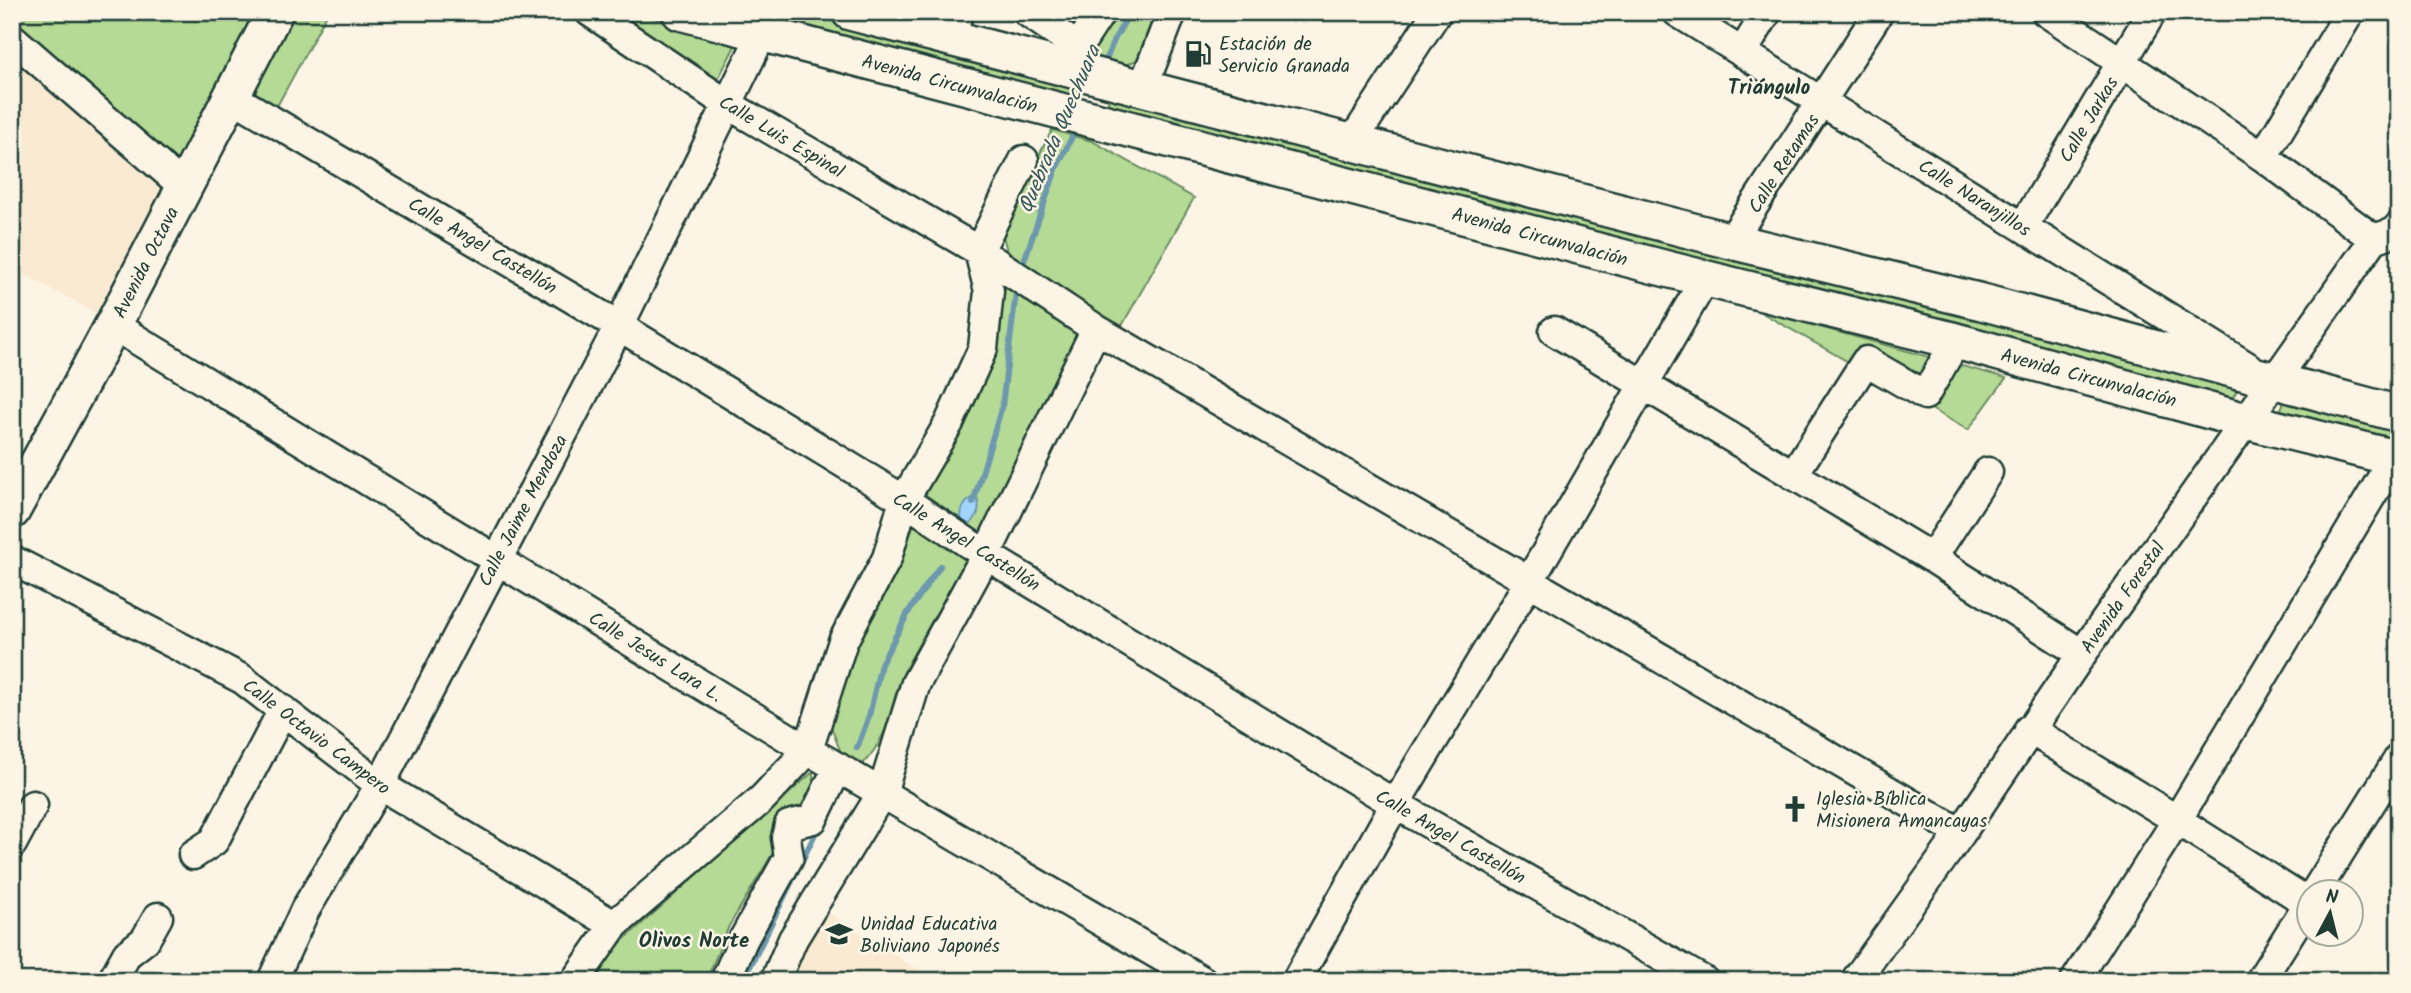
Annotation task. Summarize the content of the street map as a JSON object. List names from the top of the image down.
{
  "streets": {
    "main road": ["Avenida Circunvalación", "Avenida Octava"],
    "street": [
      "Calle Jarkas",
      "Calle Luis Espinal",
      "Calle Retamas",
      "Calle Naranjillos",
      "Calle Angel Castellón",
      "Calle Jaime Mendoza",
      "Avenida Forestal",
      "Calle Jesus Lara L.",
      "Calle Octavio Campero"
    ]
  },
  "crossings": [
    ["Avenida Circunvalación", "Calle Jaime Mendoza"],
    ["Avenida Circunvalación", "Avenida Forestal"],
    ["Calle Jarkas", "Calle Naranjillos"],
    ["Calle Luis Espinal", "Calle Jaime Mendoza"],
    ["Calle Luis Espinal", "Avenida Forestal"],
    ["Calle Retamas", "Calle Naranjillos"],
    ["Calle Naranjillos", "Avenida Forestal"],
    ["Calle Angel Castellón", "Avenida Octava"],
    ["Calle Angel Castellón", "Calle Jaime Mendoza"],
    ["Avenida Octava", "Calle Jesus Lara L."],
    ["Calle Jaime Mendoza", "Calle Jesus Lara L."],
    ["Calle Jaime Mendoza", "Calle Octavio Campero"]
  ],
  "districts": ["Triángulo", "Olivos Norte"],
  "water": ["Quebrada Quechuara"],
  "places": {
    "fuel station": ["Estación de Servicio Granada"],
    "church": ["Iglesia Bíblica Misionera Amancayas"],
    "school or university": ["Unidad Educativa Boliviano Japonés"]
  },
  "north": "top"
}
